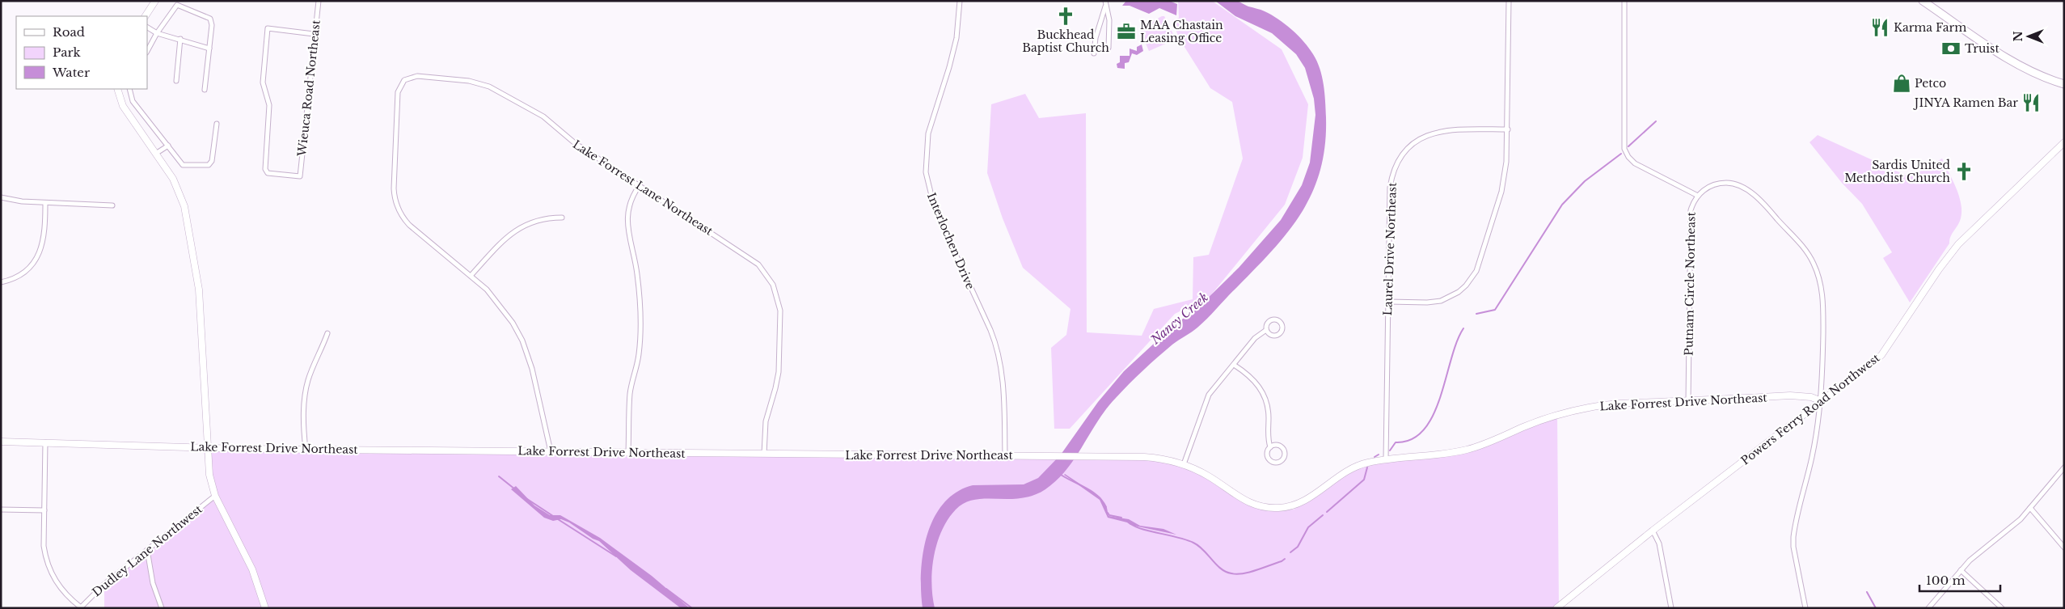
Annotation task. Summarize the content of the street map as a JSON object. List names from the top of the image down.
{
  "streets": {
    "street": [
      "Wieuca Road Northeast",
      "Lake Forrest Lane Northeast",
      "Interlochen Drive",
      "Laurel Drive Northeast",
      "Putnam Circle Northeast",
      "Lake Forrest Drive Northeast",
      "Powers Ferry Road Northwest",
      "Dudley Lane Northwest"
    ]
  },
  "crossings": [
    ["Lake Forrest Lane Northeast", "Lake Forrest Drive Northeast"],
    ["Interlochen Drive", "Lake Forrest Drive Northeast"],
    ["Laurel Drive Northeast", "Lake Forrest Drive Northeast"],
    ["Putnam Circle Northeast", "Lake Forrest Drive Northeast"],
    ["Putnam Circle Northeast", "Powers Ferry Road Northwest"],
    ["Lake Forrest Drive Northeast", "Powers Ferry Road Northwest"]
  ],
  "water": ["Nancy Creek"],
  "places": {
    "church": ["Buckhead Baptist Church", "Sardis United Methodist Church"],
    "restaurant": ["Karma Farm", "JINYA Ramen Bar"],
    "office": ["MAA Chastain Leasing Office"],
    "bank": ["Truist"],
    "shop": ["Petco"]
  },
  "legend": ["Road", "Park", "Water"],
  "scale_bar": "100 m",
  "north": "left"
}
